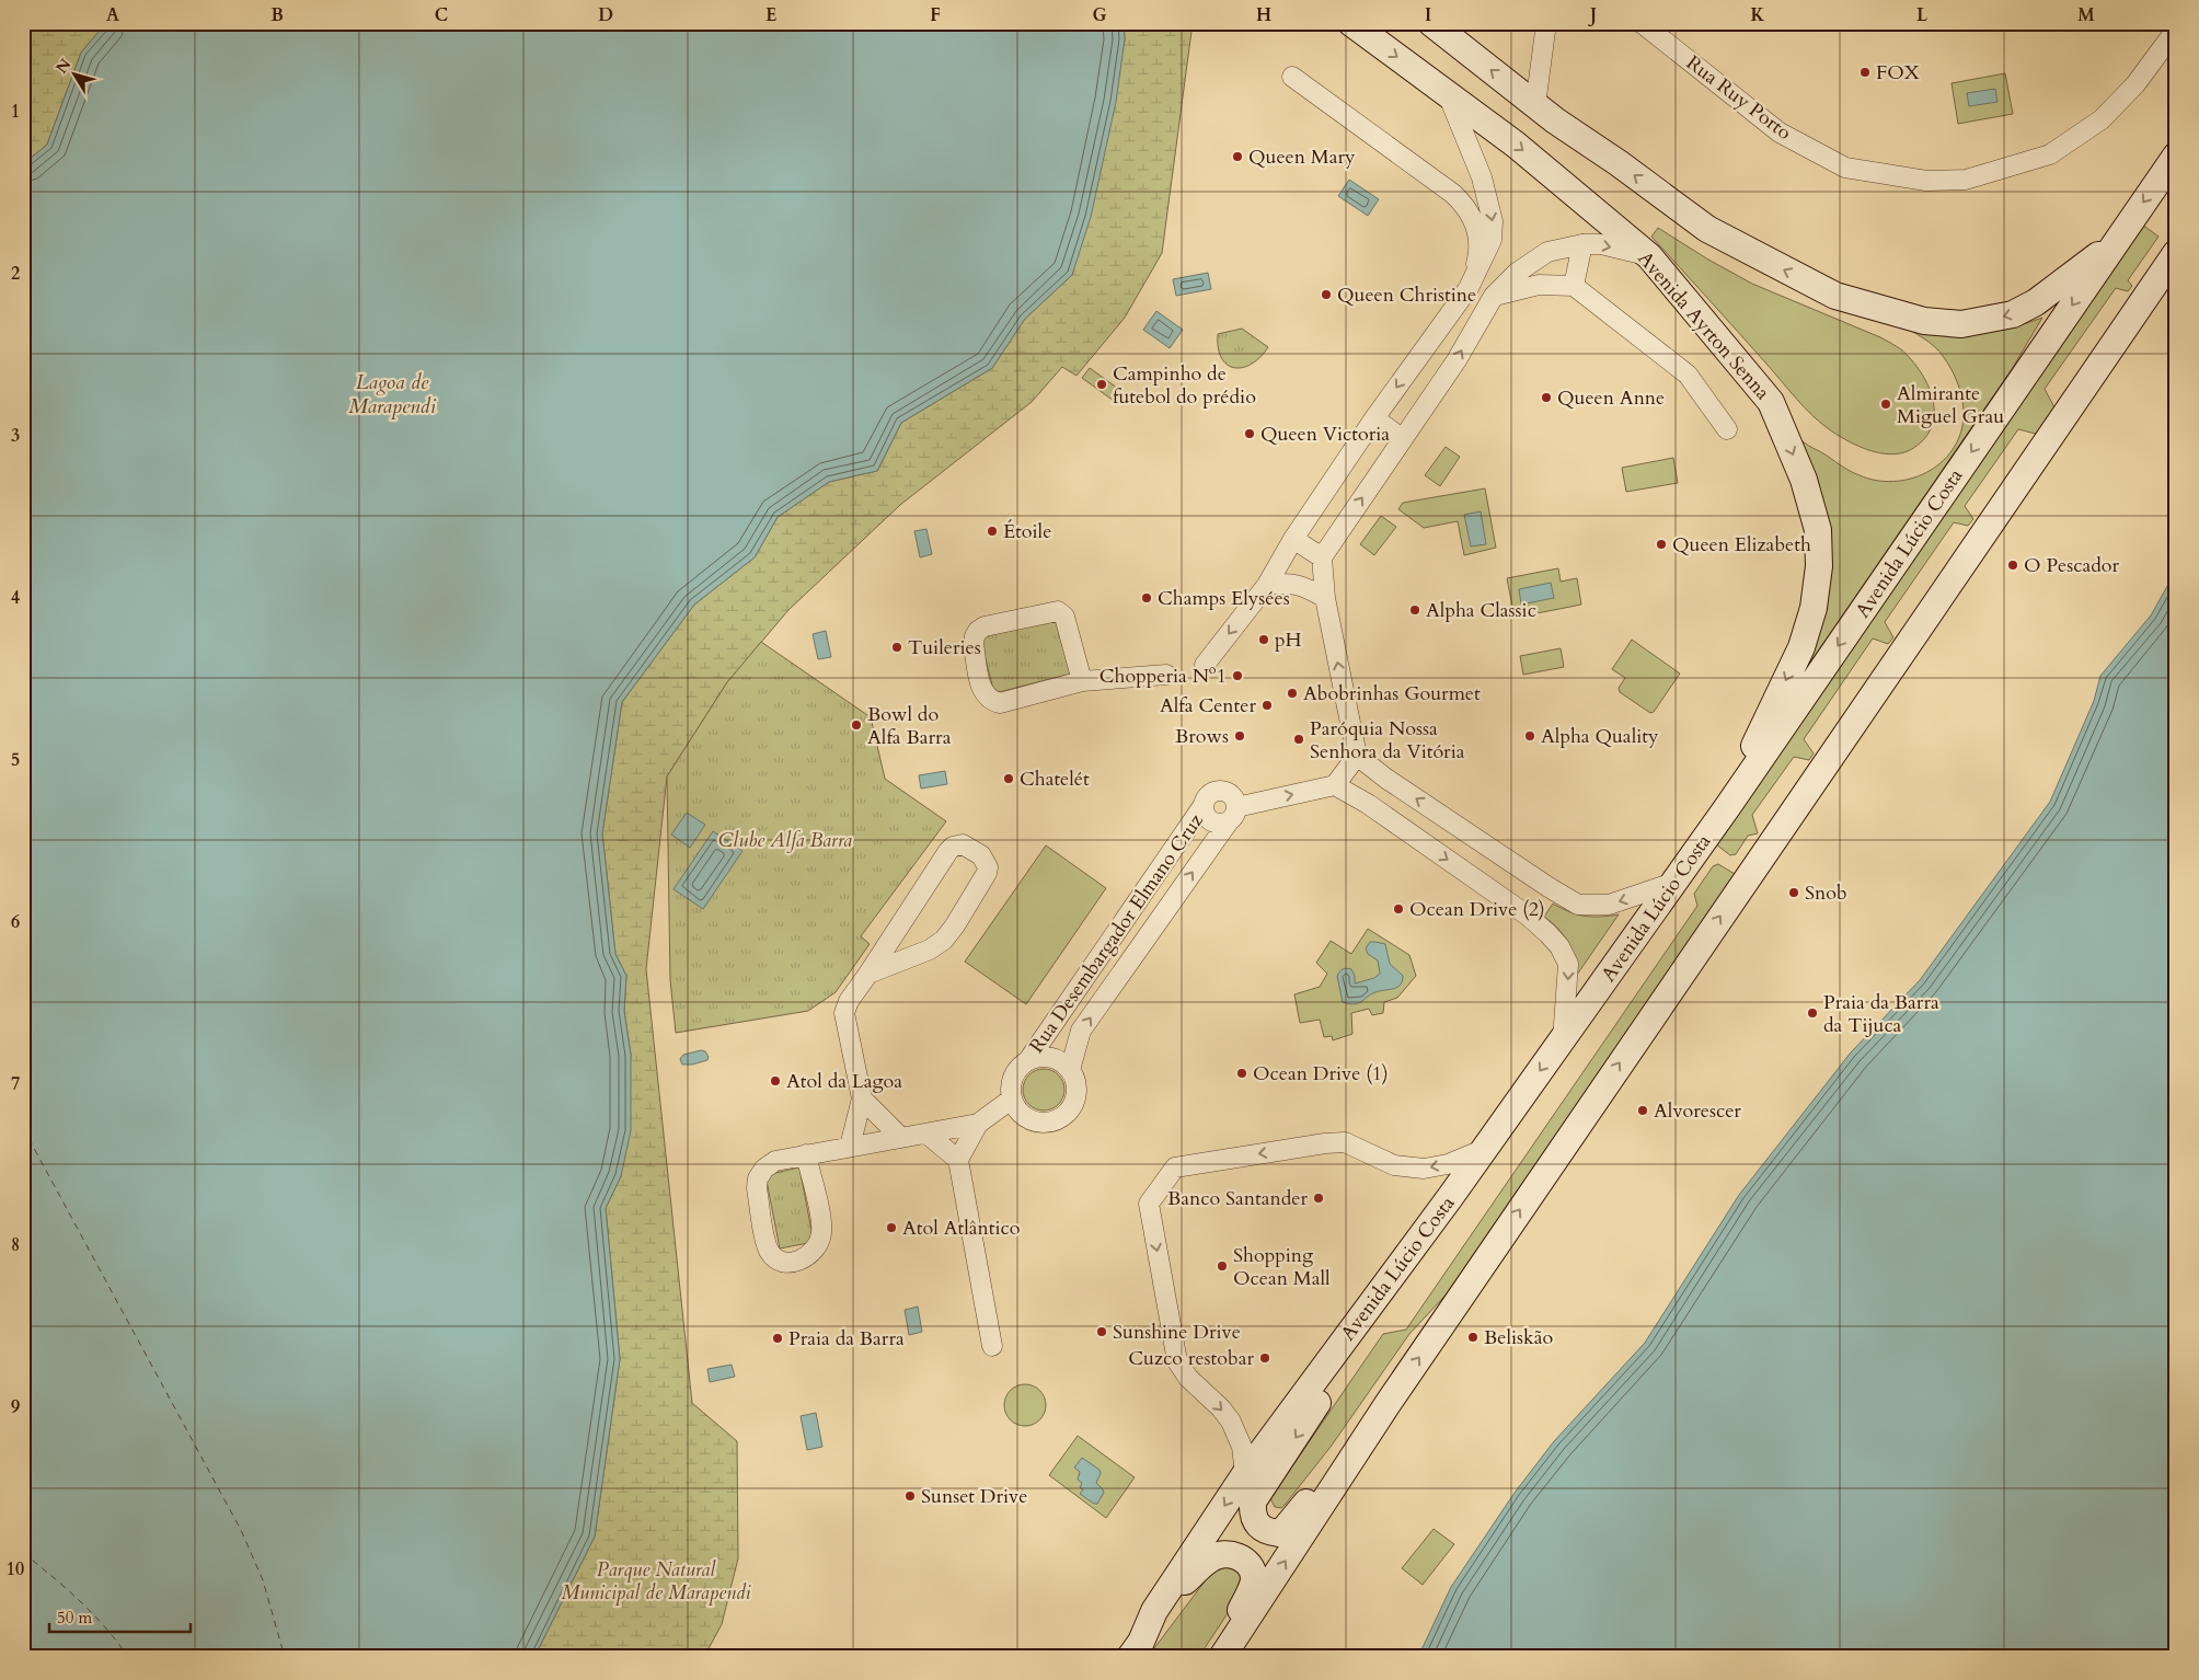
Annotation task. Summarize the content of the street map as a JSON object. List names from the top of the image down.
{
  "streets": {
    "main road": ["Avenida Ayrton Senna", "Avenida Lúcio Costa"],
    "street": ["Rua Ruy Porto", "Rua Desembargador Elmano Cruz"]
  },
  "crossings": [
    ["Avenida Ayrton Senna", "Avenida Lúcio Costa"]
  ],
  "one_way": ["Avenida Ayrton Senna"],
  "water": ["Lagoa de Marapendi"],
  "parks": ["Clube Alfa Barra", "Parque Natural Municipal de Marapendi"],
  "places": [
    "FOX",
    "Queen Mary",
    "Queen Christine",
    "Campinho de futebol do prédio",
    "Queen Anne",
    "Almirante Miguel Grau",
    "Queen Victoria",
    "Étoile",
    "Queen Elizabeth",
    "O Pescador",
    "Champs Elysées",
    "Alpha Classic",
    "pH",
    "Tuileries",
    "Chopperia Nº1",
    "Abobrinhas Gourmet",
    "Alfa Center",
    "Bowl do Alfa Barra",
    "Brows",
    "Alpha Quality",
    "Paróquia Nossa Senhora da Vitória",
    "Chatelét",
    "Snob",
    "Ocean Drive (2)",
    "Praia da Barra da Tijuca",
    "Ocean Drive (1)",
    "Atol da Lagoa",
    "Alvorescer",
    "Banco Santander",
    "Atol Atlântico",
    "Shopping Ocean Mall",
    "Sunshine Drive",
    "Beliskão",
    "Praia da Barra",
    "Cuzco restobar",
    "Sunset Drive"
  ],
  "scale_bar": "50 m",
  "north": "top left",
  "grid": {
    "columns": [
      "A",
      "B",
      "C",
      "D",
      "E",
      "F",
      "G",
      "H",
      "I",
      "J",
      "K",
      "L",
      "M"
    ],
    "rows": [
      "1",
      "2",
      "3",
      "4",
      "5",
      "6",
      "7",
      "8",
      "9",
      "10"
    ]
  }
}
